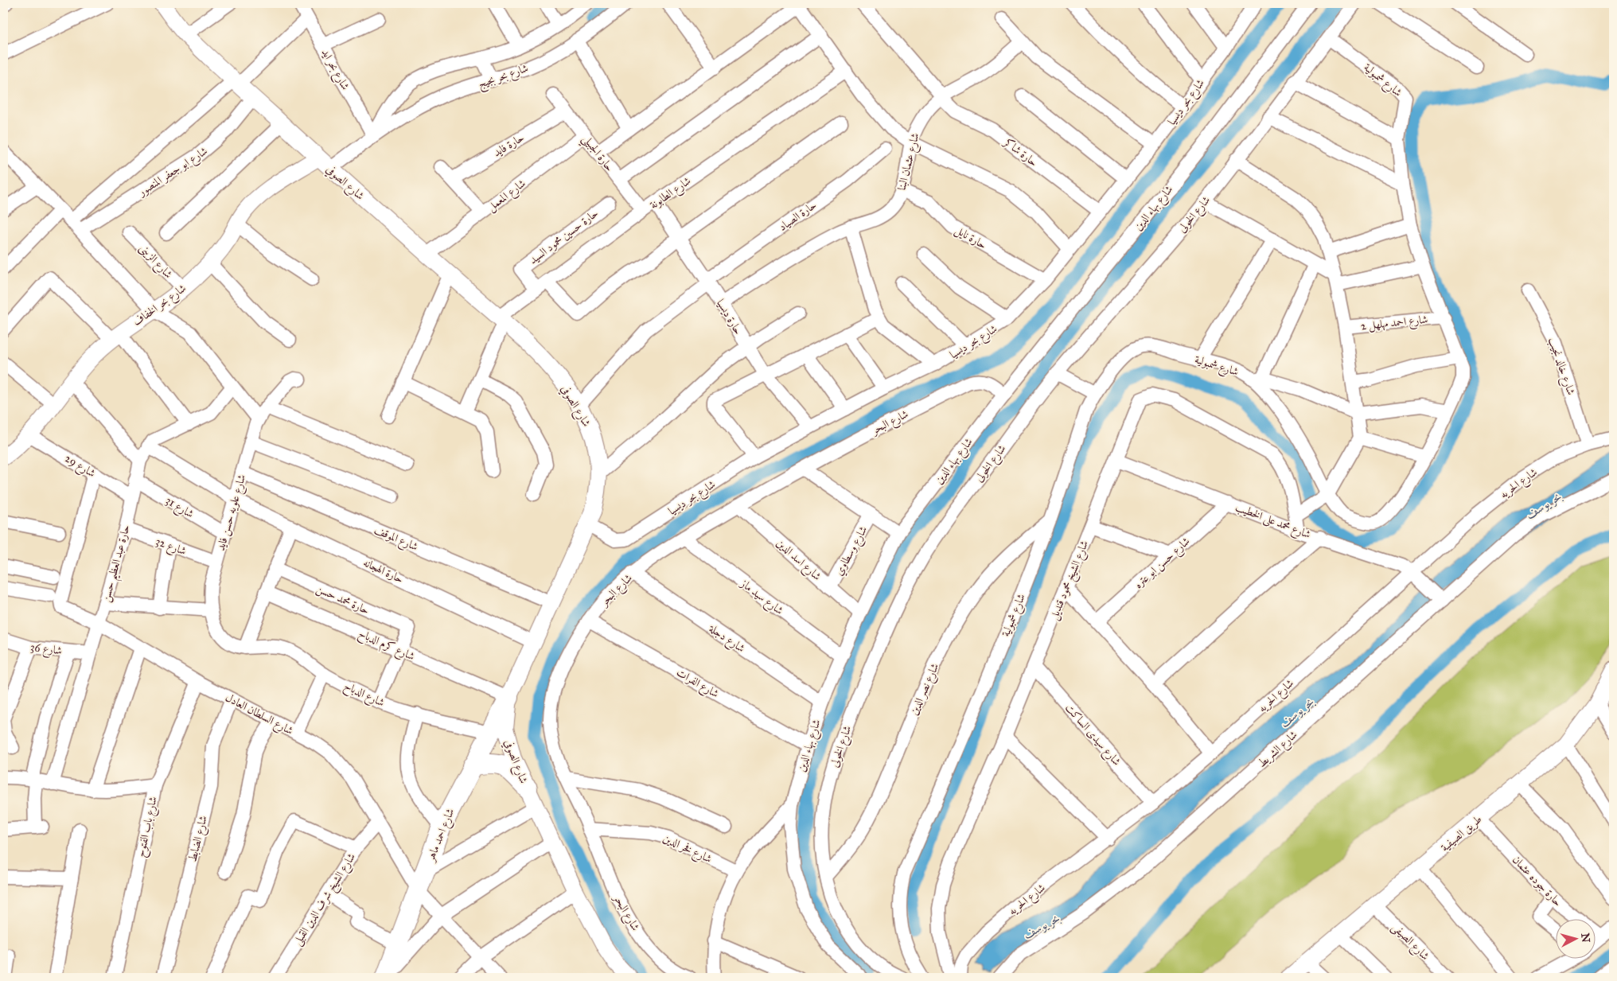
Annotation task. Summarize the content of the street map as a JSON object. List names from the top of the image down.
{
  "streets": {
    "main road": ["شارع احمد ماهر"],
    "street": [
      "شارع بحر ايد",
      "شارع بحر بجيج",
      "شارع شمبولية",
      "شارع بحر ديسيا",
      "حارة فايد",
      "حارة شاكر",
      "حارة الجبيلي",
      "شارع عثمان البنا",
      "شارع ابو جعفر المنصور",
      "شارع الصوفي",
      "شارع الطابونة",
      "شارع المعمل",
      "شارع بهاء الدين",
      "شارع الخولى",
      "حارة الصياد",
      "حارة حسين محمود السيد",
      "حارة نايل",
      "شارع الزينى",
      "شارع بحر الخفاف",
      "حارة ديسيا",
      "شارع احمد مهلهل 2",
      "شارع خالد نجيب",
      "شارع البحر",
      "شارع 29",
      "شارع الحريه",
      "شارع 31",
      "شارع علويه حسن فايد",
      "شارع محمد على الخطيب",
      "شارع الموقف",
      "شارع 32",
      "شارع وسطاوي",
      "شارع اسد الدين",
      "شارع حسن ابو عتره",
      "حارة عبد العظيم حسن",
      "حارة الهجانه",
      "شارع الشيخ محمود قنديل",
      "شارع سيد ماز",
      "حارة محمد حسن",
      "شارع دجلة",
      "شارع كرم الدباح",
      "شارع 36",
      "شارع الفرات",
      "شارع نصر الدين",
      "شارع الدباح",
      "شارع السلطان العادل",
      "شارع سيدى الساكت",
      "شارع الشريط",
      "شارع باب الفتوح",
      "طريق الصيفية",
      "شارع الضابط",
      "شارع فخر الدين",
      "حارة جوده عثمان",
      "شارع الشيخ شرف الدين القبلى",
      "شارع الصيفى"
    ]
  },
  "crossings": [
    ["شارع بحر ايد", "شارع بحر بجيج"],
    ["شارع بحر بجيج", "شارع الصوفي"],
    ["شارع شمبولية", "شارع الخولى"],
    ["شارع شمبولية", "شارع احمد مهلهل 2"],
    ["شارع شمبولية", "شارع نصر الدين"],
    ["شارع بحر ديسيا", "حارة شاكر"],
    ["شارع بحر ديسيا", "شارع الصوفي"],
    ["شارع بحر ديسيا", "حارة نايل"],
    ["شارع بحر ديسيا", "حارة ديسيا"],
    ["حارة فايد", "حارة الجبيلي"],
    ["حارة شاكر", "شارع عثمان البنا"],
    ["حارة الجبيلي", "شارع الطابونة"],
    ["حارة الجبيلي", "شارع المعمل"],
    ["شارع عثمان البنا", "حارة نايل"],
    ["شارع عثمان البنا", "حارة ديسيا"],
    ["شارع ابو جعفر المنصور", "شارع الصوفي"],
    ["شارع الصوفي", "شارع الطابونة"],
    ["شارع الصوفي", "شارع المعمل"],
    ["شارع الصوفي", "حارة الصياد"],
    ["شارع الصوفي", "شارع بحر الخفاف"],
    ["شارع الصوفي", "شارع الموقف"],
    ["شارع الصوفي", "حارة الهجانه"],
    ["شارع الصوفي", "شارع كرم الدباح"],
    ["شارع الصوفي", "شارع احمد ماهر"],
    ["شارع الطابونة", "حارة حسين محمود السيد"],
    ["شارع الطابونة", "حارة ديسيا"],
    ["شارع بهاء الدين", "شارع البحر"],
    ["شارع بهاء الدين", "شارع اسد الدين"],
    ["شارع بهاء الدين", "شارع سيد ماز"],
    ["شارع بهاء الدين", "شارع دجلة"],
    ["شارع بهاء الدين", "شارع الفرات"],
    ["شارع الخولى", "شارع نصر الدين"],
    ["حارة الصياد", "حارة ديسيا"],
    ["شارع الزينى", "شارع بحر الخفاف"],
    ["شارع بحر الخفاف", "شارع 29"],
    ["شارع خالد نجيب", "شارع الحريه"],
    ["شارع البحر", "شارع اسد الدين"],
    ["شارع البحر", "شارع سيد ماز"],
    ["شارع البحر", "شارع دجلة"],
    ["شارع البحر", "شارع الفرات"],
    ["شارع البحر", "شارع فخر الدين"],
    ["شارع 29", "حارة عبد العظيم حسن"],
    ["شارع 29", "شارع السلطان العادل"],
    ["شارع الحريه", "شارع محمد على الخطيب"],
    ["شارع الحريه", "شارع سيدى الساكت"],
    ["شارع 31", "شارع علويه حسن فايد"],
    ["شارع 31", "حارة عبد العظيم حسن"],
    ["شارع علويه حسن فايد", "شارع الموقف"],
    ["شارع علويه حسن فايد", "شارع 32"],
    ["شارع علويه حسن فايد", "حارة الهجانه"],
    ["شارع علويه حسن فايد", "شارع الدباح"],
    ["شارع محمد على الخطيب", "شارع حسن ابو عتره"],
    ["شارع محمد على الخطيب", "شارع الشيخ محمود قنديل"],
    ["شارع محمد على الخطيب", "شارع الشريط"],
    ["شارع 32", "حارة عبد العظيم حسن"],
    ["شارع وسطاوي", "شارع اسد الدين"],
    ["حارة عبد العظيم حسن", "حارة الهجانه"],
    ["حارة عبد العظيم حسن", "شارع 36"],
    ["حارة عبد العظيم حسن", "شارع السلطان العادل"],
    ["شارع الشيخ محمود قنديل", "شارع سيدى الساكت"],
    ["حارة محمد حسن", "شارع كرم الدباح"],
    ["شارع كرم الدباح", "شارع احمد ماهر"],
    ["شارع الدباح", "شارع احمد ماهر"],
    ["شارع السلطان العادل", "شارع باب الفتوح"],
    ["شارع السلطان العادل", "شارع احمد ماهر"],
    ["شارع السلطان العادل", "شارع الضابط"],
    ["شارع السلطان العادل", "شارع الشيخ شرف الدين القبلى"],
    ["طريق الصيفية", "حارة جوده عثمان"],
    ["طريق الصيفية", "شارع الصيفى"]
  ],
  "water": ["بحر يوسف"],
  "north": "right"
}
